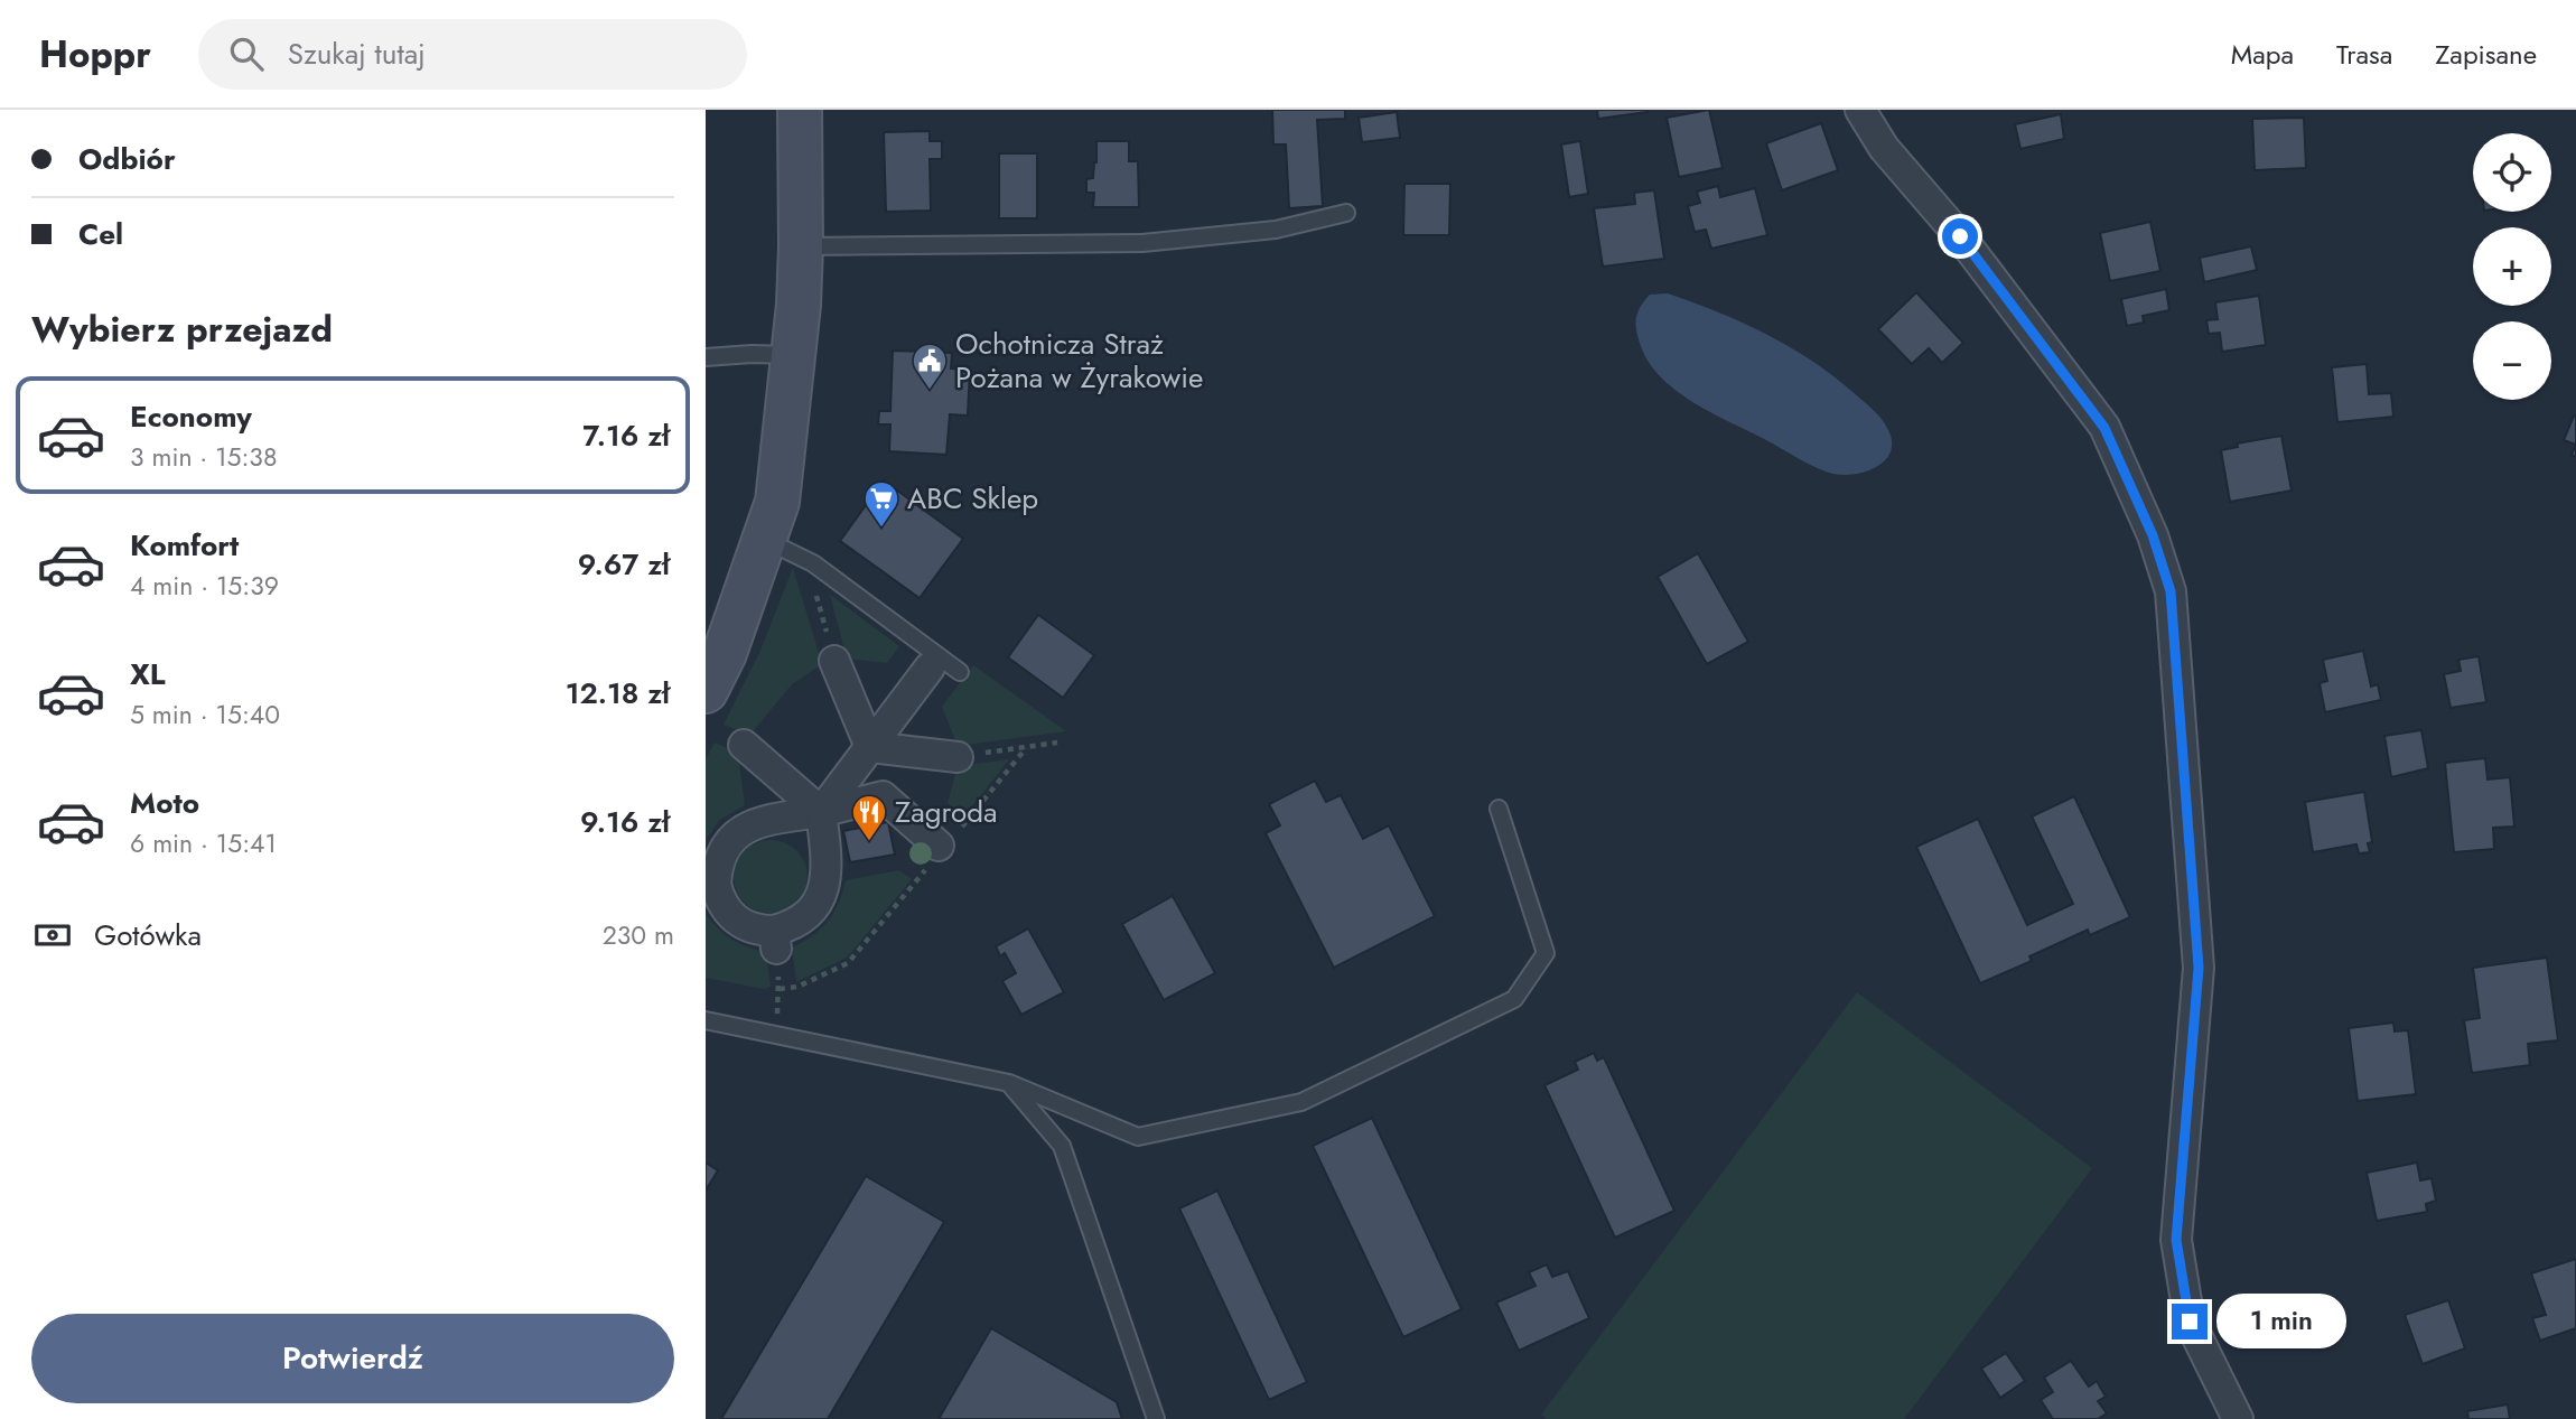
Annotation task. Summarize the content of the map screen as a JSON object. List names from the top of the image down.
{
  "places": {
    "public building": ["Ochotnicza Straż Pożana w Żyrakowie"],
    "supermarket": ["ABC Sklep"],
    "restaurant": ["Zagroda"]
  },
  "page": {
    "header": "Hoppr",
    "search": "Szukaj tutaj",
    "nav": ["Mapa", "Trasa", "Zapisane"],
    "banner": ["Odbiór", "Cel"],
    "map_buttons": ["+", "−"],
    "heading": "Wybierz przejazd",
    "list": [
      {
        "name": "Economy",
        "note": "3 min · 15:38",
        "value": "7.16 zł"
      },
      {
        "name": "Komfort",
        "note": "4 min · 15:39",
        "value": "9.67 zł"
      },
      {
        "name": "XL",
        "note": "5 min · 15:40",
        "value": "12.18 zł"
      },
      {
        "name": "Moto",
        "note": "6 min · 15:41",
        "value": "9.16 zł"
      }
    ],
    "pay": ["Gotówka", "230 m"],
    "bubble": "1 min",
    "buttons": "Potwierdź"
  }
}
